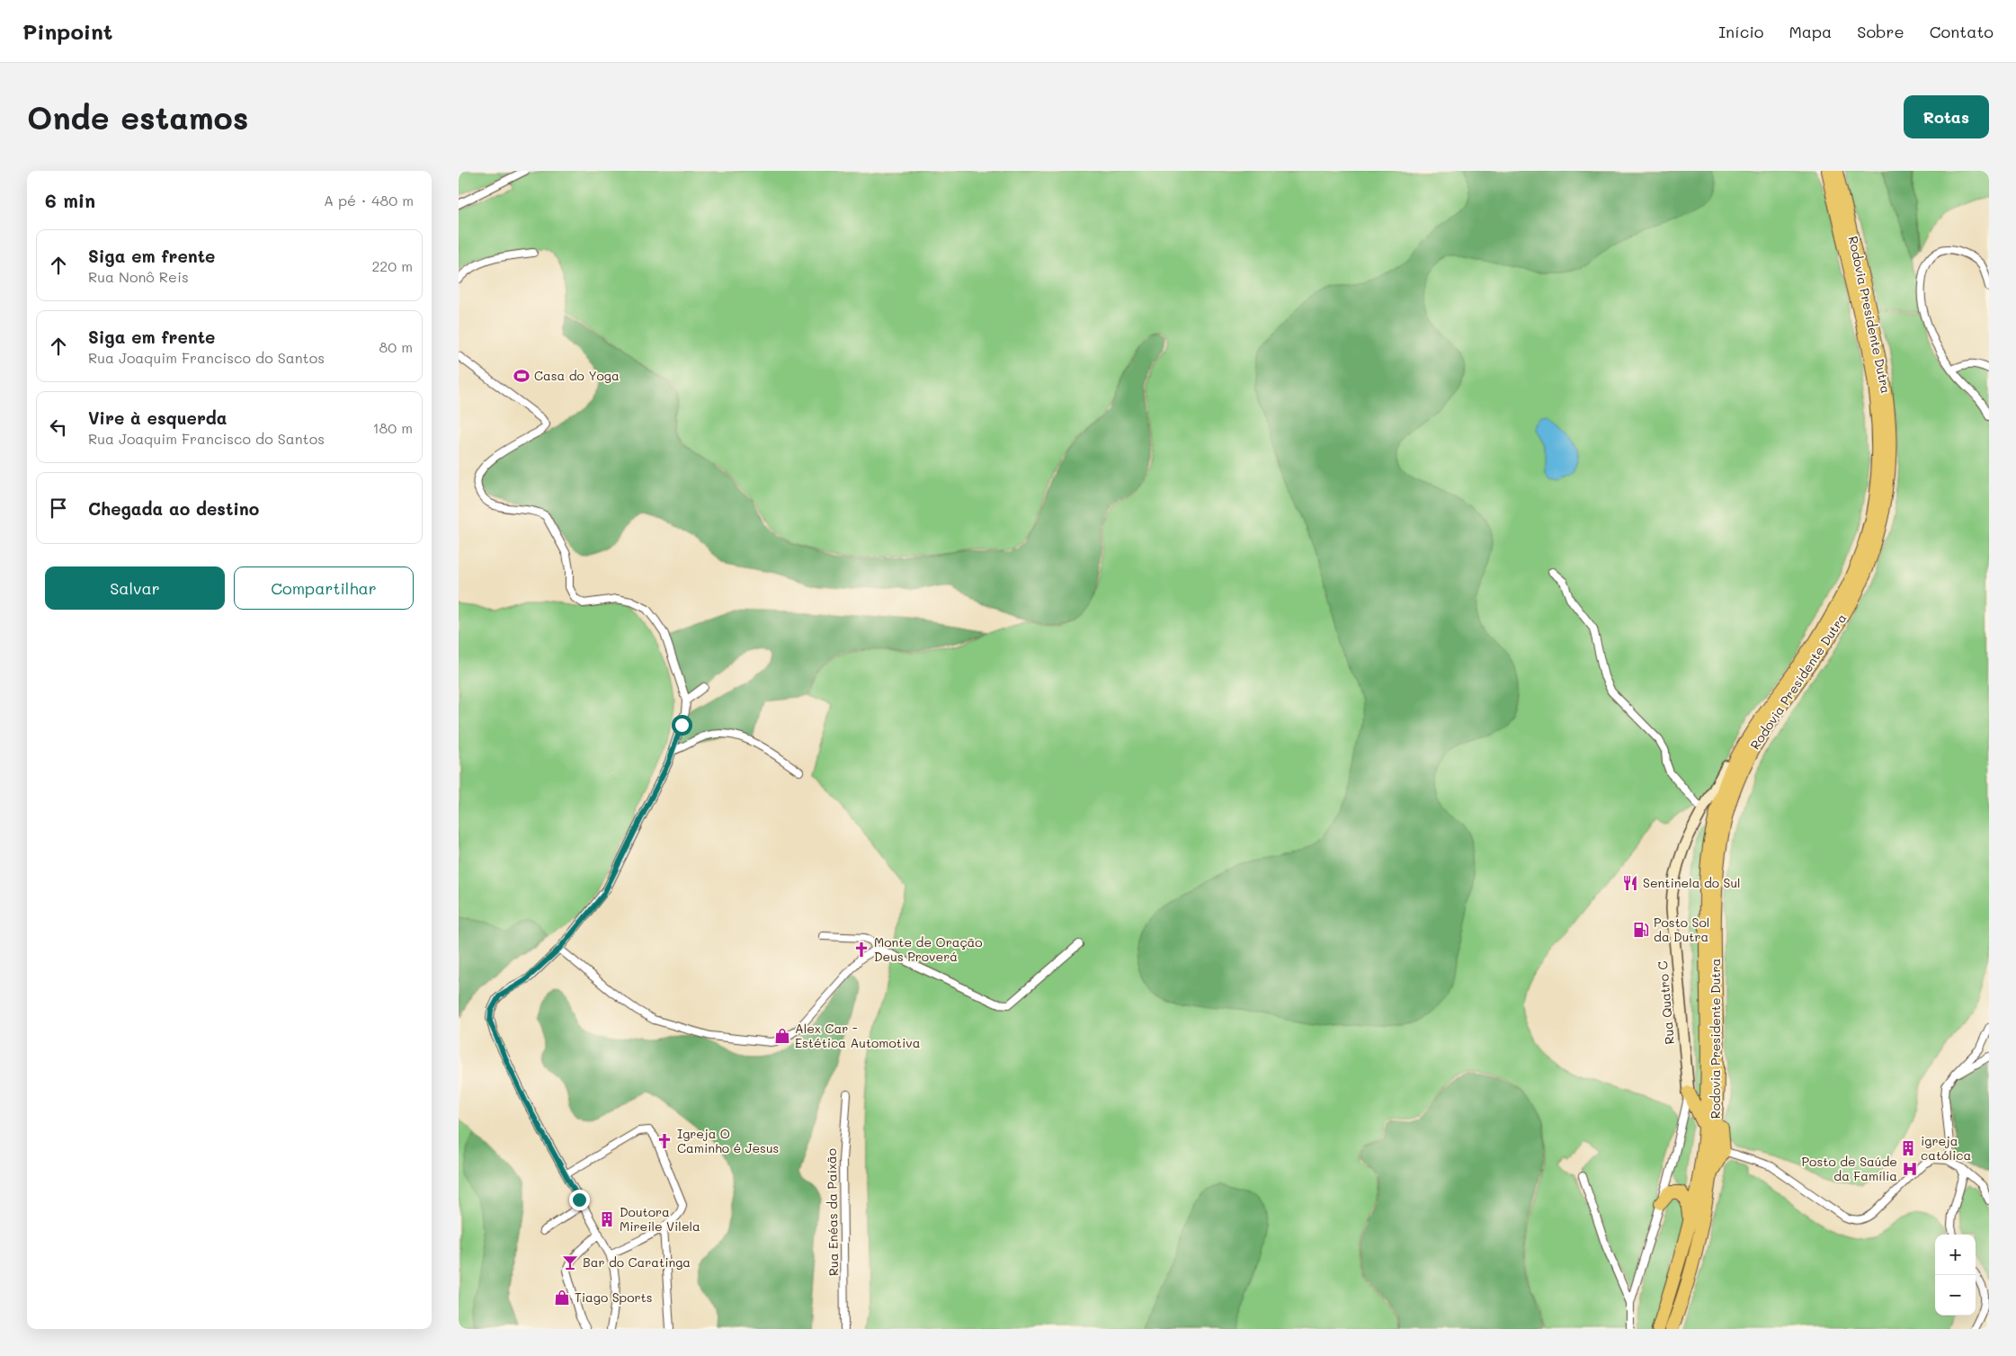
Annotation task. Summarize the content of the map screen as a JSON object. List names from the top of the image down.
{
  "streets": {
    "highway": ["Rodovia Presidente Dutra"],
    "street": ["Rua Quatro C", "Rua Enéas da Paixão"]
  },
  "crossings": [
    ["Rodovia Presidente Dutra", "Rua Quatro C"]
  ],
  "places": {
    "sports": ["Casa do Yoga"],
    "restaurant": ["Sentinela do Sul"],
    "fuel station": ["Posto Sol da Dutra"],
    "church": ["Monte de Oração Deus Proverá", "Igreja O Caminho é Jesus"],
    "shop": ["Alex Car - Estética Automotiva", "Tiago Sports"],
    "building": ["igreja católica", "Doutora Mireile Vilela"],
    "hospital": ["Posto de Saúde da Família"],
    "bar": ["Bar do Caratinga"]
  },
  "page": {
    "header": "Pinpoint",
    "nav": [
      "Início",
      "Mapa",
      "Sobre",
      "Contato"
    ],
    "buttons": [
      "Rotas",
      ["Salvar", "Compartilhar"]
    ],
    "title": "Onde estamos",
    "heading": ["6 min", "A pé · 480 m"],
    "list": [
      ["Siga em frente", "Rua Nonô Reis", "220 m"],
      ["Siga em frente", "Rua Joaquim Francisco do Santos", "80 m"],
      ["Vire à esquerda", "Rua Joaquim Francisco do Santos", "180 m"],
      "Chegada ao destino"
    ],
    "map_buttons": ["+", "−"]
  }
}
